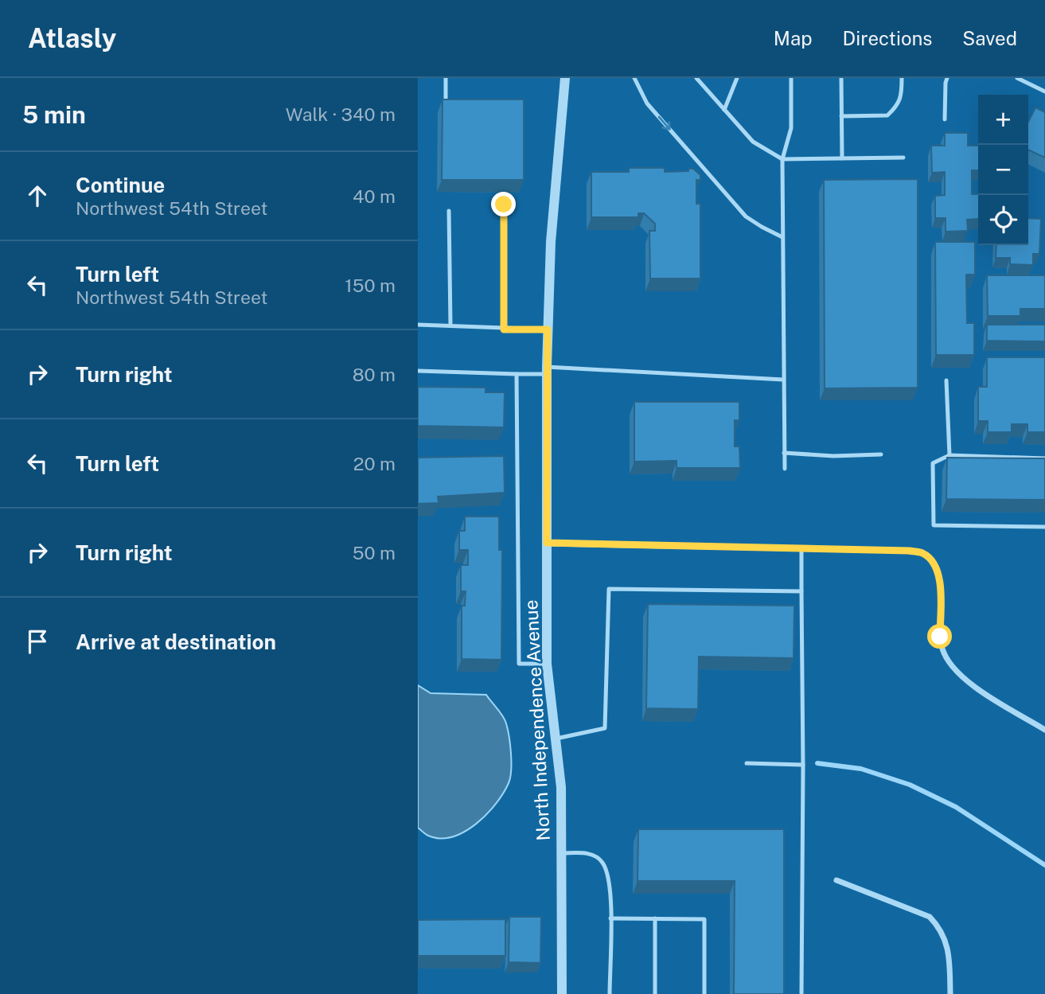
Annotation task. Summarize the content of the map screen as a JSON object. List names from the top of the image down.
{
  "streets": {
    "street": ["North Independence Avenue"]
  },
  "page": {
    "header": "Atlasly",
    "nav": ["Map", "Directions", "Saved"],
    "heading": ["5 min", "Walk · 340 m"],
    "map_buttons": ["+", "−"],
    "list": [
      ["Continue", "Northwest 54th Street", "40 m"],
      ["Turn left", "Northwest 54th Street", "150 m"],
      ["Turn right", "80 m"],
      ["Turn left", "20 m"],
      ["Turn right", "50 m"],
      "Arrive at destination"
    ]
  }
}
